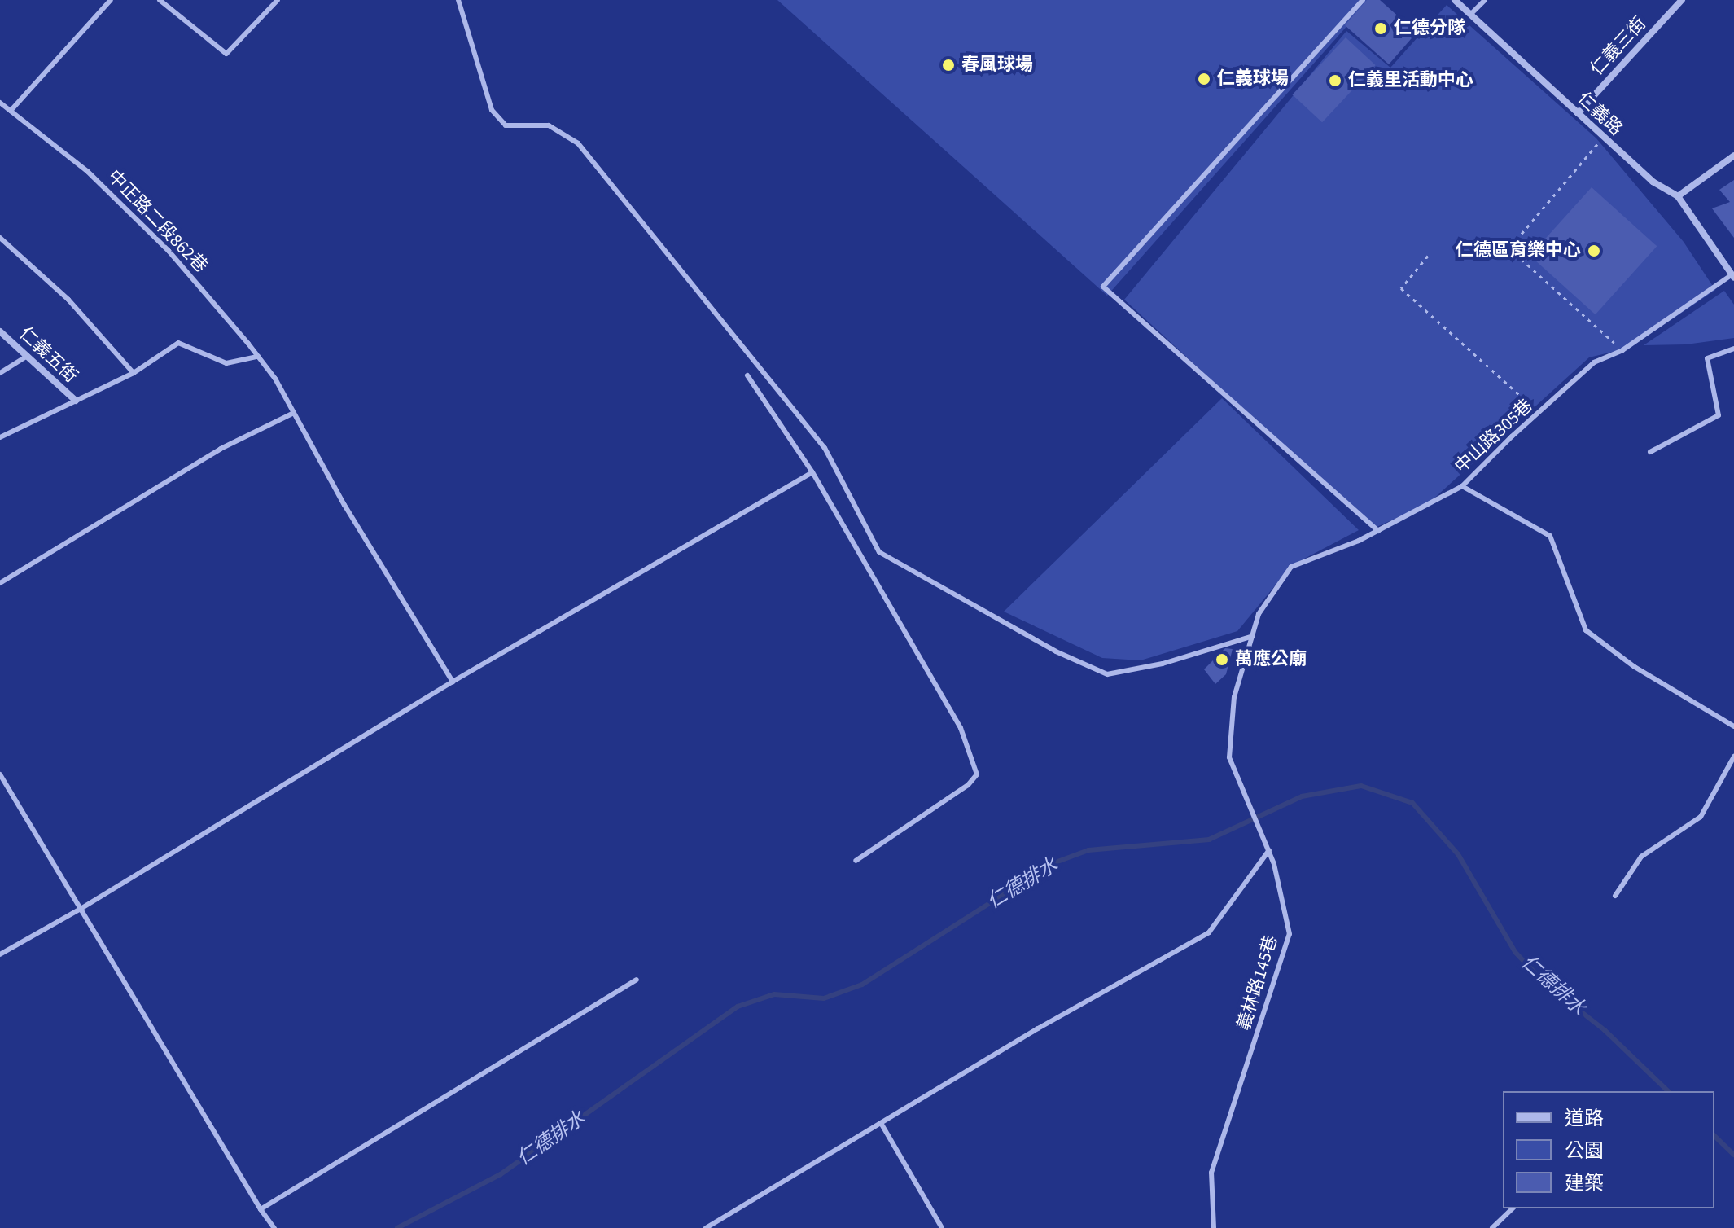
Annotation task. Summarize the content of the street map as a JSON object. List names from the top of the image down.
{
  "streets": {
    "street": ["仁義三街", "仁義路", "仁義五街"],
    "lane": ["中正路二段862巷", "中山路305巷", "義林路145巷"]
  },
  "crossings": [
    ["仁義三街", "仁義路"],
    ["中山路305巷", "義林路145巷"]
  ],
  "water": ["仁德排水"],
  "places": [
    "仁德分隊",
    "春風球場",
    "仁義球場",
    "仁義里活動中心",
    "仁德區育樂中心",
    "萬應公廟"
  ],
  "legend": ["道路", "公園", "建築"]
}
